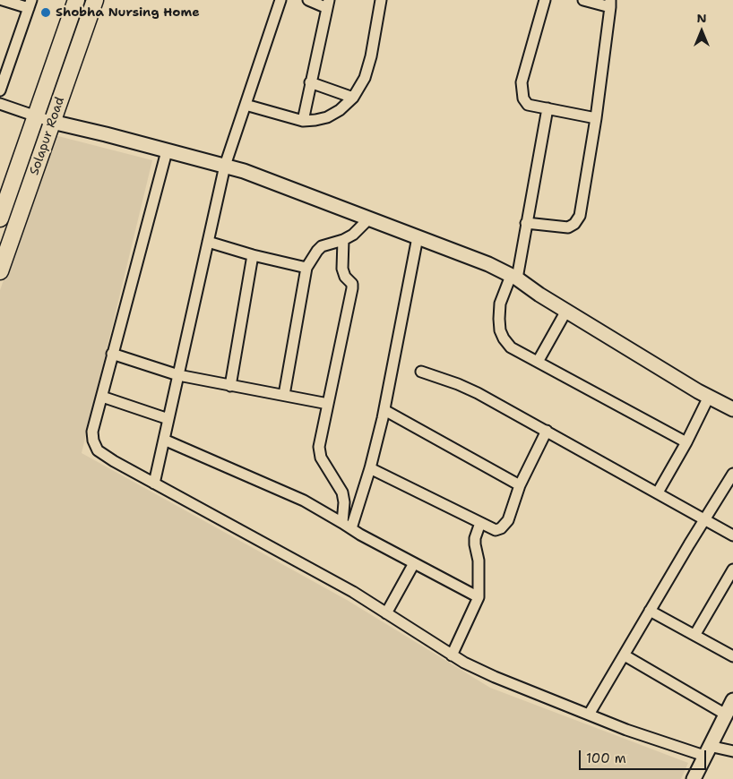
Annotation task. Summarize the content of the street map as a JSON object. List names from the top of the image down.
{
  "streets": {
    "main road": ["Solapur Road"]
  },
  "places": ["Shobha Nursing Home"],
  "scale_bar": "100 m",
  "north": "top"
}
